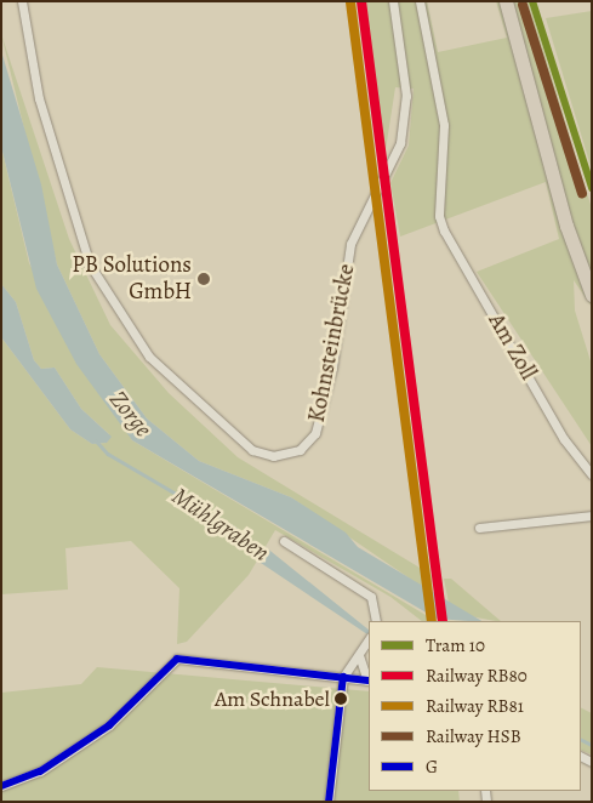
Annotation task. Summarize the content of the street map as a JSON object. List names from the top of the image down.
{
  "streets": {
    "street": ["Kohnsteinbrücke", "Am Zoll"]
  },
  "water": ["Zorge", "Mühlgraben"],
  "places": ["PB Solutions GmbH", "Am Schnabel"],
  "lines": [
    "tram line 10",
    "rail line RB80",
    "rail line RB81",
    "rail line HSB",
    "transit line G"
  ],
  "legend": [
    "Tram 10",
    "Railway RB80",
    "Railway RB81",
    "Railway HSB",
    "G"
  ]
}
